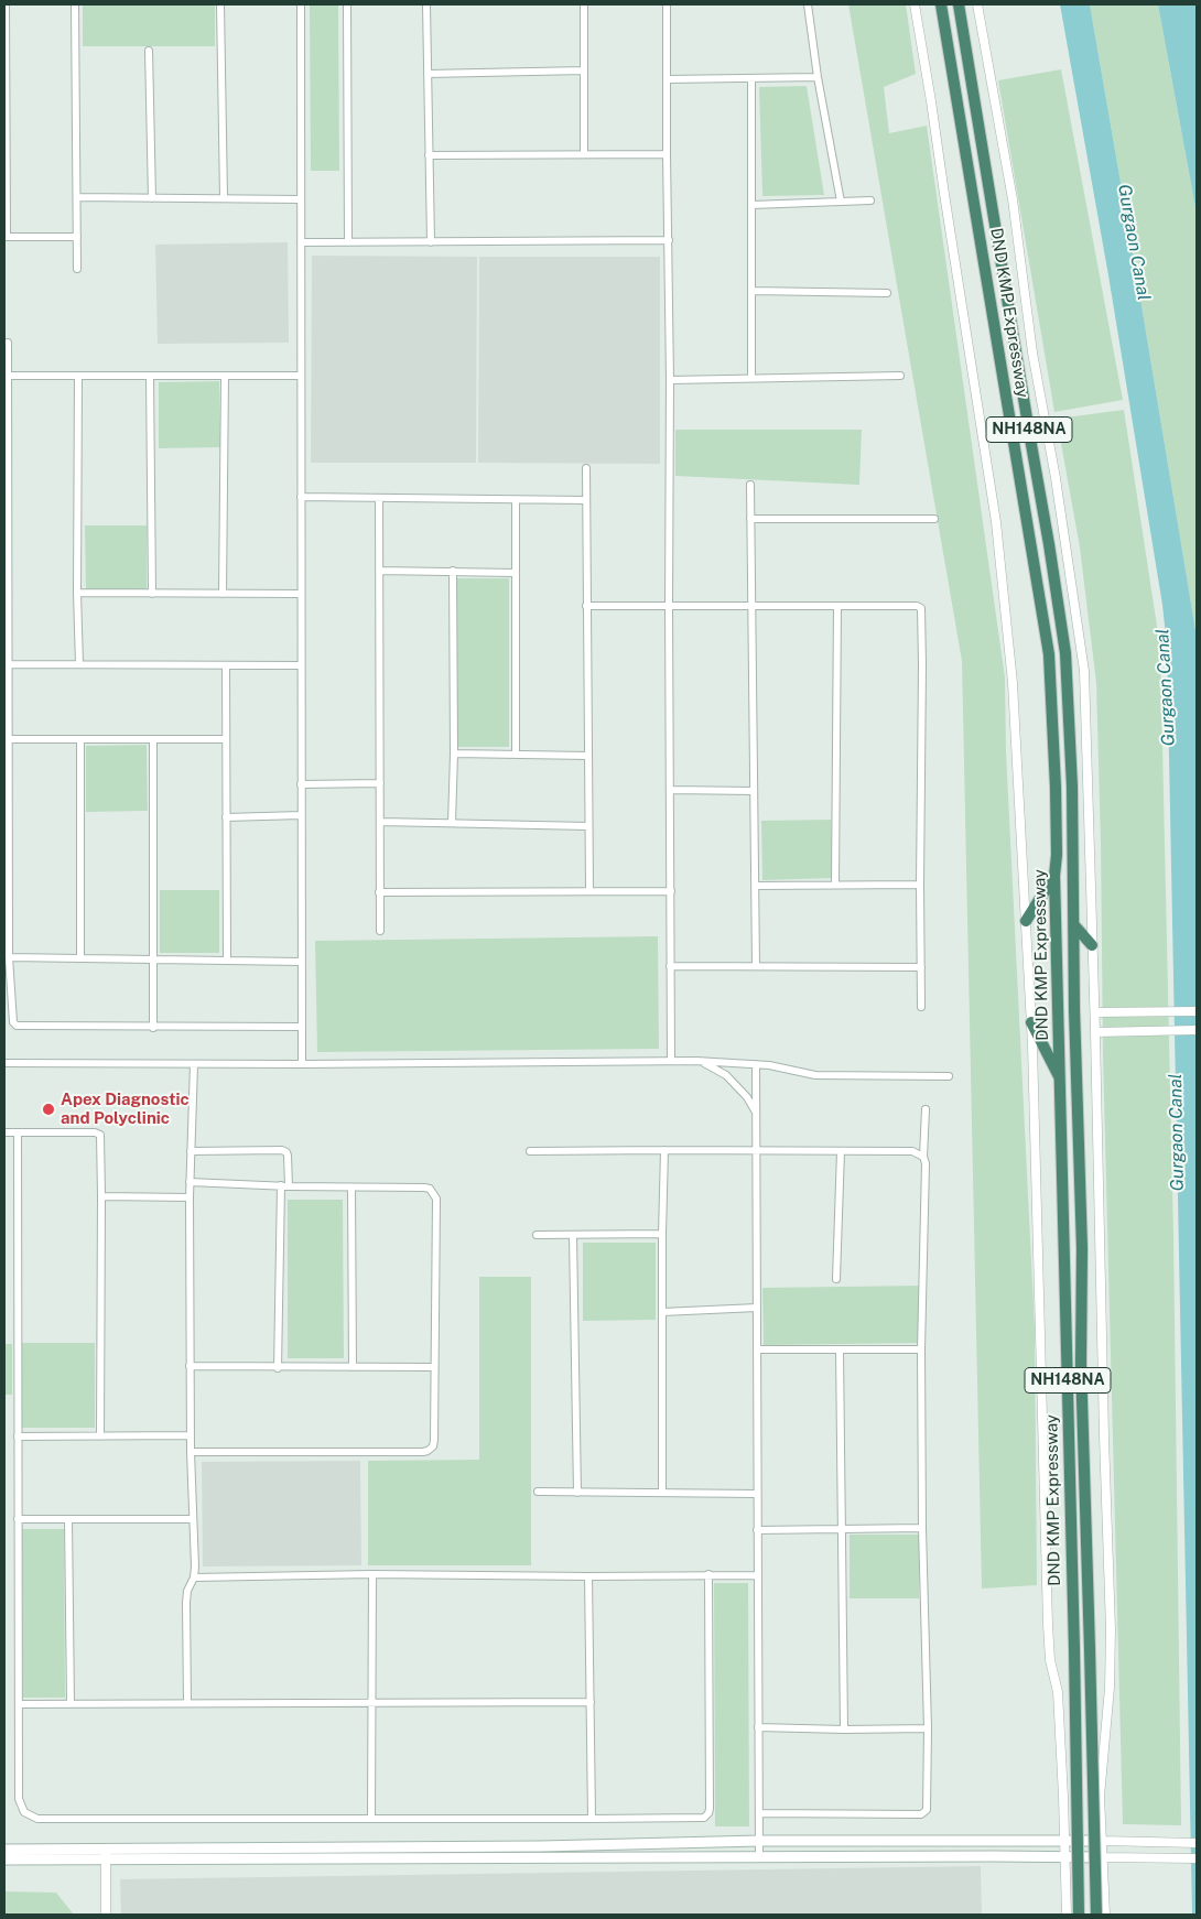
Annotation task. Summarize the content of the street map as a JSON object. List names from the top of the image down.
{
  "streets": {
    "highway": ["DND KMP Expressway", "NH148NA"]
  },
  "water": ["Gurgaon Canal"],
  "places": ["Apex Diagnostic and Polyclinic"]
}
